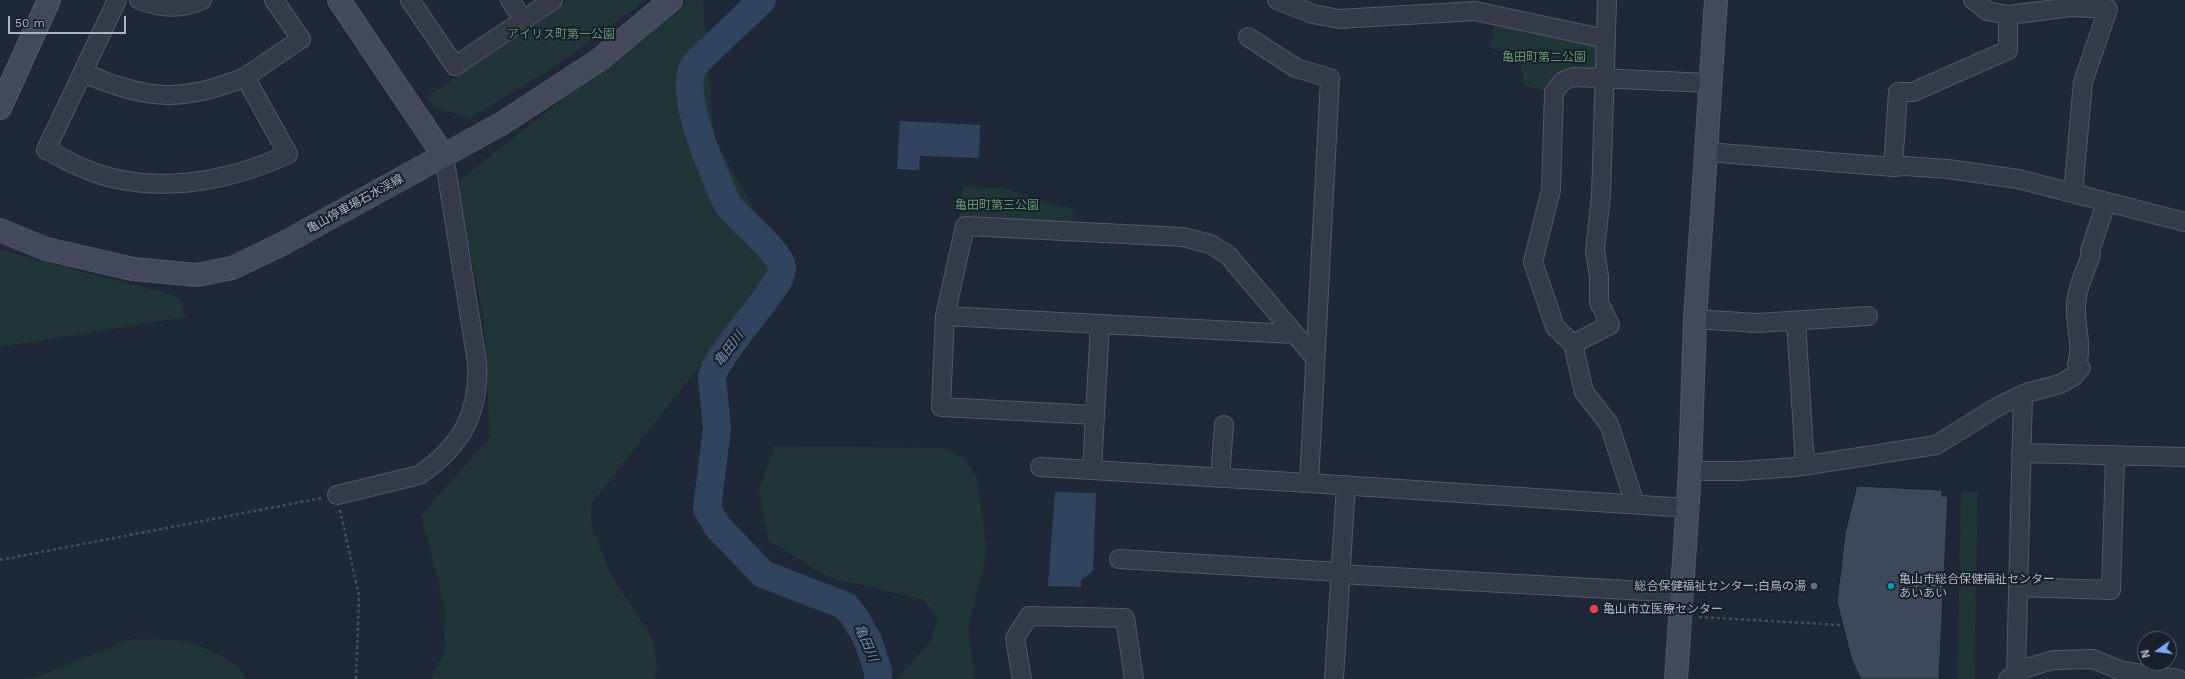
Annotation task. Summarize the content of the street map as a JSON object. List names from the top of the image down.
{
  "streets": {
    "street": ["亀山停車場石水渓線"]
  },
  "water": ["亀田川"],
  "parks": ["アイリス町第一公園", "亀田町第二公園", "亀田町第三公園"],
  "places": ["総合保健福祉センター;白鳥の湯", "亀山市総合保健福祉センター あいあい", "亀山市立医療センター"],
  "scale_bar": "50 m",
  "north": "left"
}
